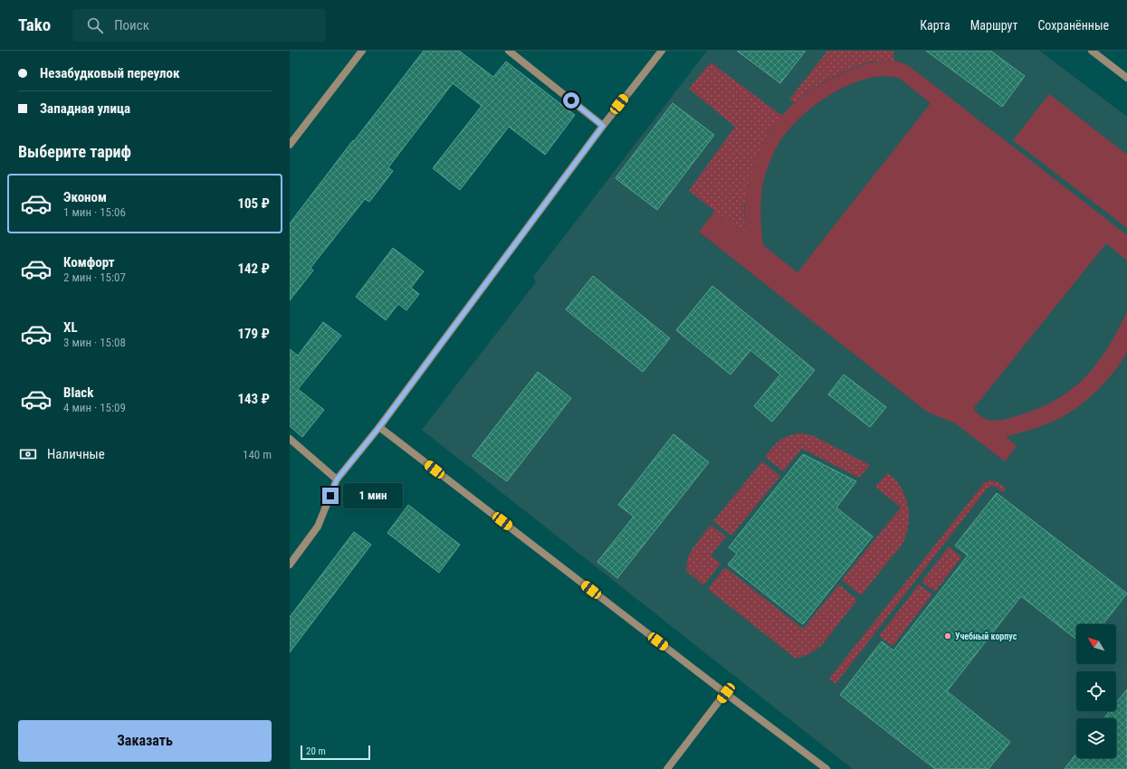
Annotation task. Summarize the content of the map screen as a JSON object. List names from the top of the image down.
{
  "places": ["Учебный корпус"],
  "scale_bar": "20 m",
  "north": "top left",
  "page": {
    "header": "Tako",
    "search": "Поиск",
    "nav": ["Карта", "Маршрут", "Сохранённые"],
    "banner": ["Незабудковый переулок", "Западная улица"],
    "heading": "Выберите тариф",
    "list": [
      {
        "name": "Эконом",
        "note": "1 мин · 15:06",
        "value": "105 ₽"
      },
      {
        "name": "Комфорт",
        "note": "2 мин · 15:07",
        "value": "142 ₽"
      },
      {
        "name": "XL",
        "note": "3 мин · 15:08",
        "value": "179 ₽"
      },
      {
        "name": "Black",
        "note": "4 мин · 15:09",
        "value": "143 ₽"
      }
    ],
    "pay": ["Наличные", "140 m"],
    "bubble": "1 мин",
    "buttons": "Заказать",
    "scale": "20 m"
  }
}
